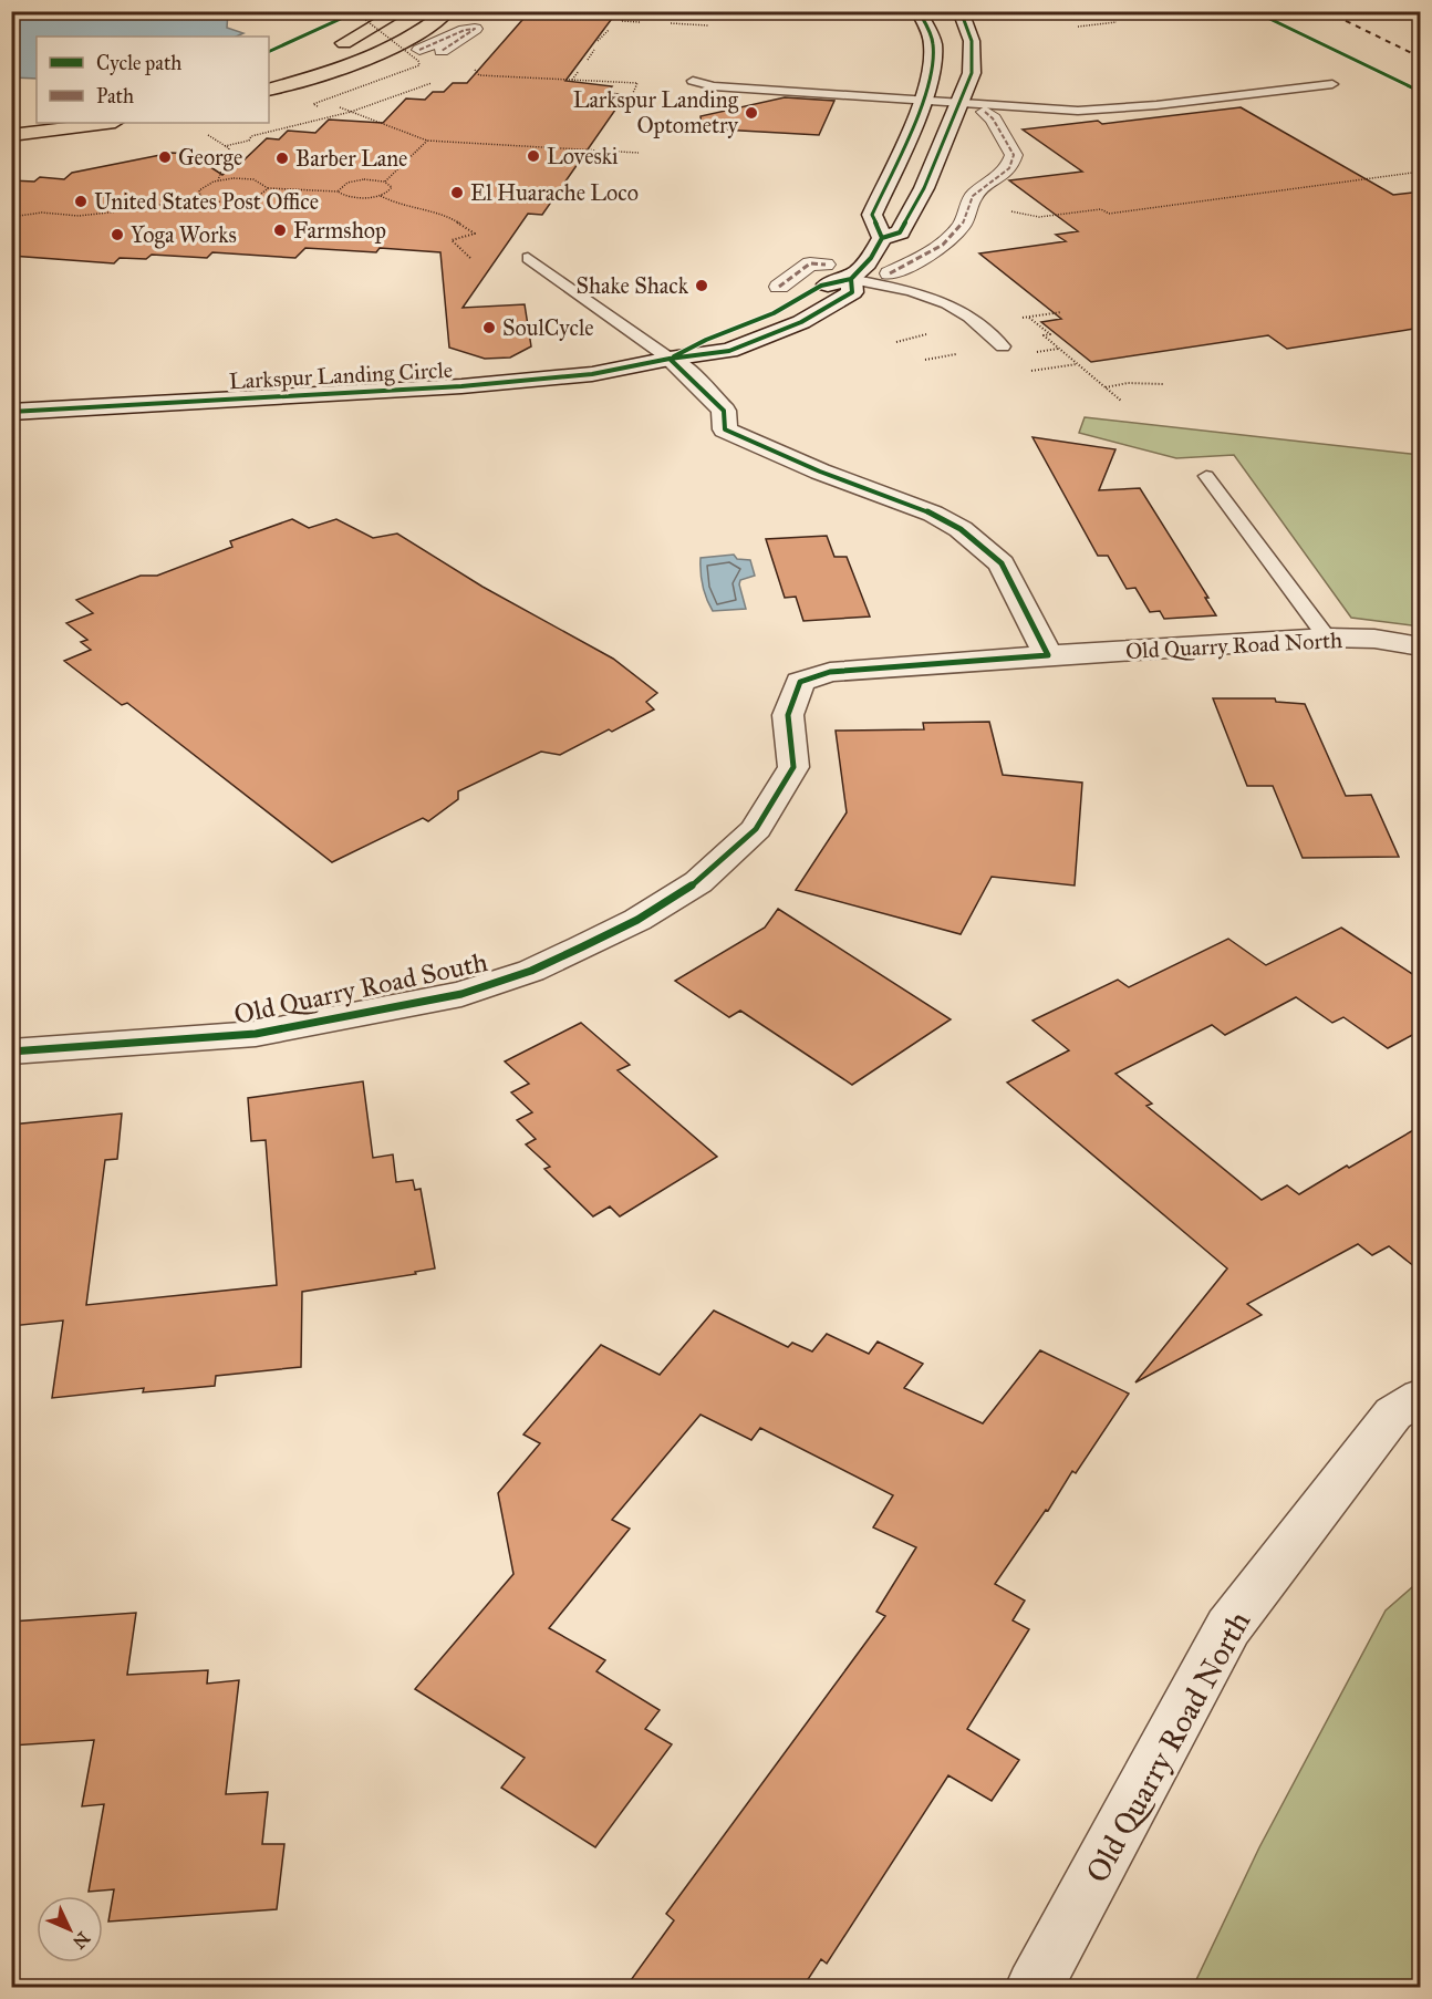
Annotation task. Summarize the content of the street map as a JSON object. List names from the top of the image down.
{
  "streets": {
    "main road": ["Larkspur Landing Circle", "Old Quarry Road North", "Old Quarry Road South"]
  },
  "crossings": [
    ["Old Quarry Road North", "Old Quarry Road South"]
  ],
  "places": [
    "Larkspur Landing Optometry",
    "Loveski",
    "George",
    "Barber Lane",
    "El Huarache Loco",
    "United States Post Office",
    "Farmshop",
    "Yoga Works",
    "Shake Shack",
    "SoulCycle"
  ],
  "legend": ["Cycle path", "Path"],
  "north": "bottom right"
}
